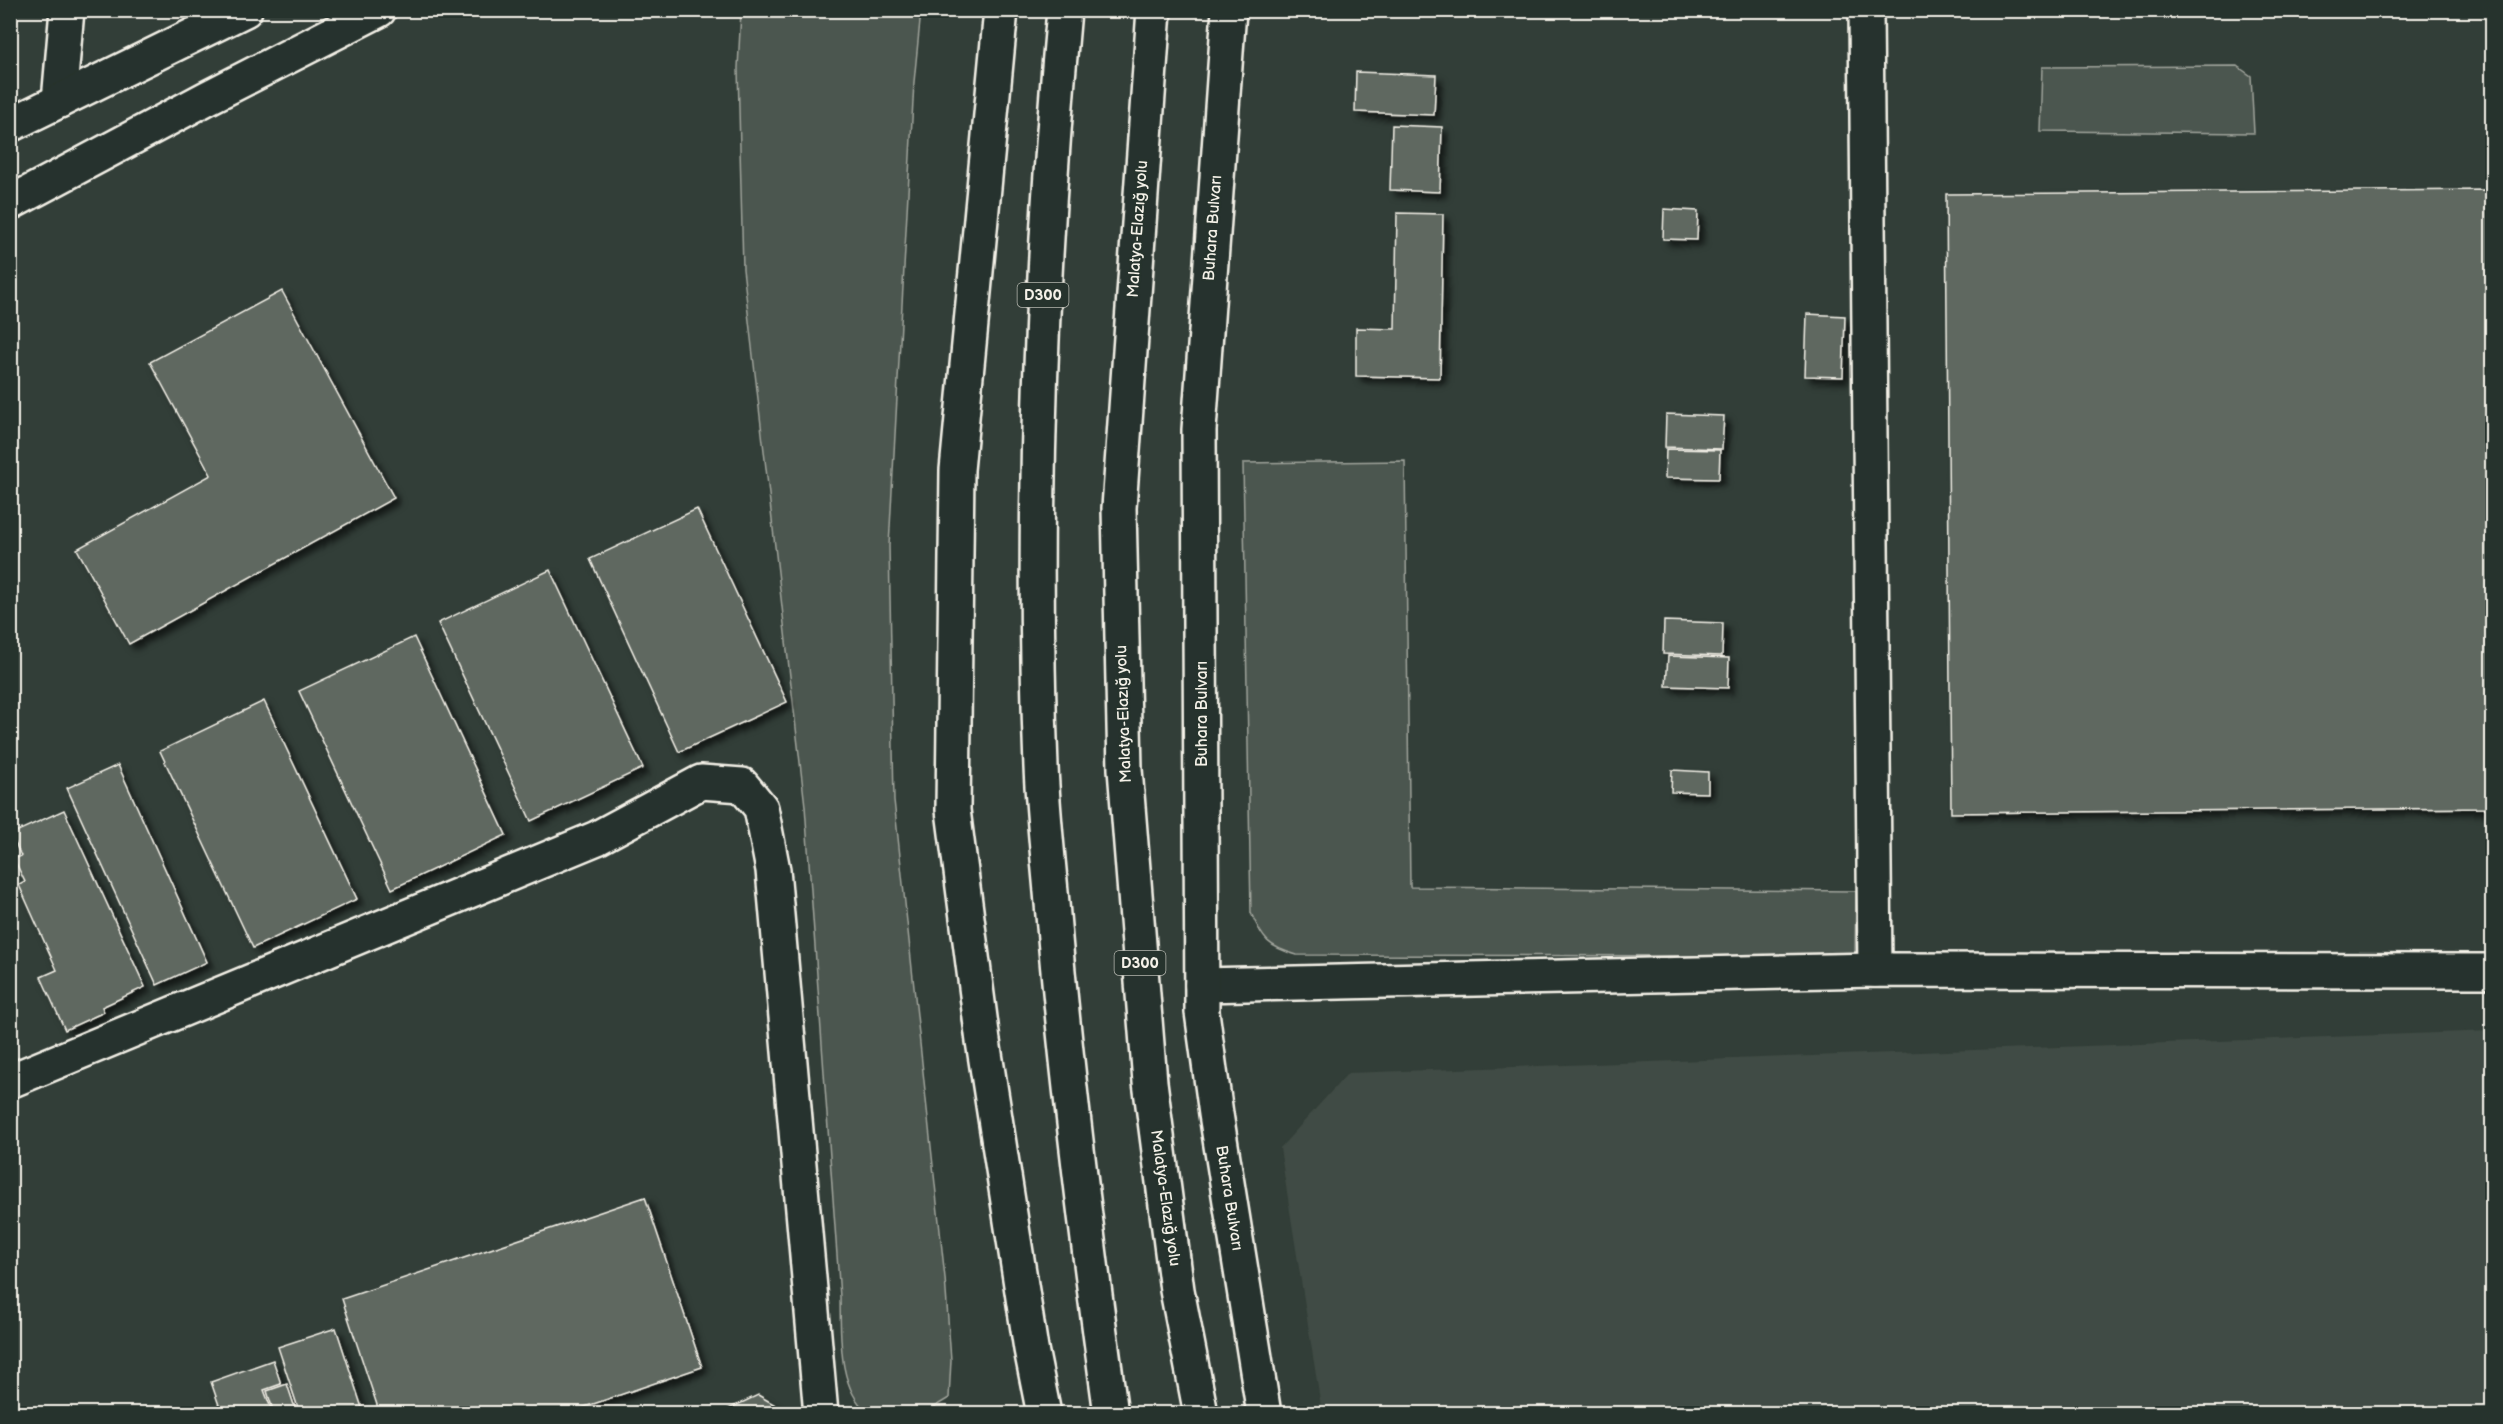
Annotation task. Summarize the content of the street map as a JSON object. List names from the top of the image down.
{
  "streets": {
    "main road": ["Buhara Bulvarı", "Malatya-Elazığ yolu", "D300"]
  }
}
